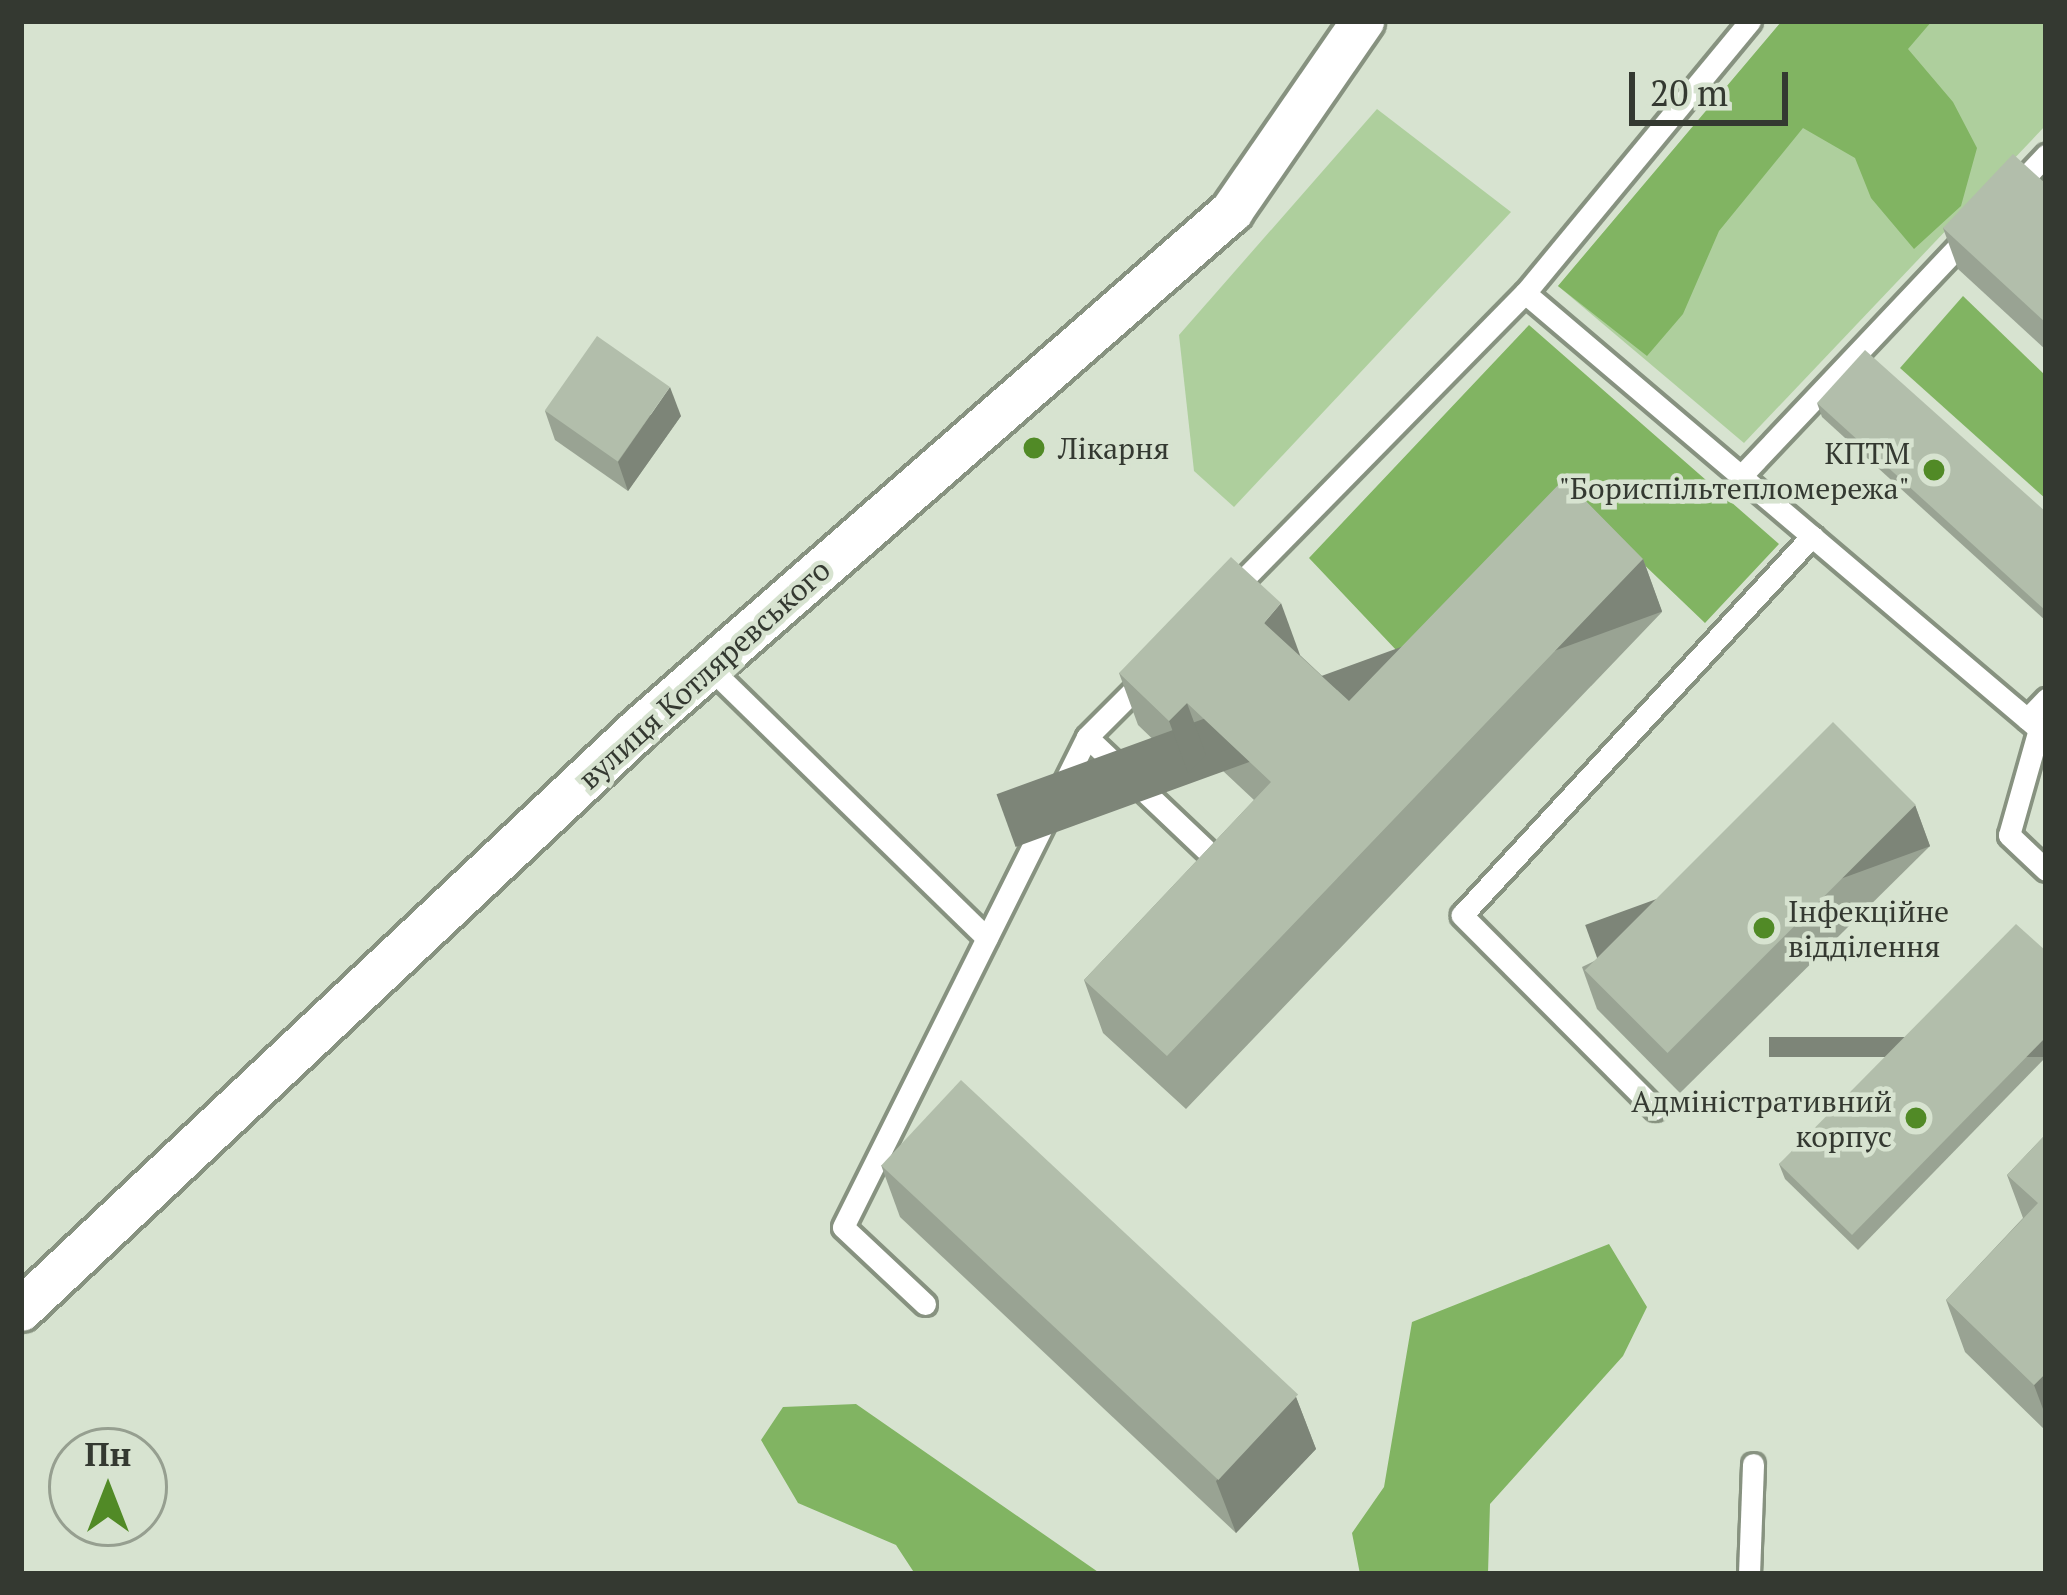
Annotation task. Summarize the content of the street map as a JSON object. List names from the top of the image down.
{
  "streets": {
    "street": ["вулиця Котляревського"]
  },
  "places": [
    "Лікарня",
    "КПТМ \"Бориспільтепломережа\"",
    "Інфекційне відділення",
    "Адміністративний корпус"
  ],
  "scale_bar": "20 m",
  "north": "top"
}
